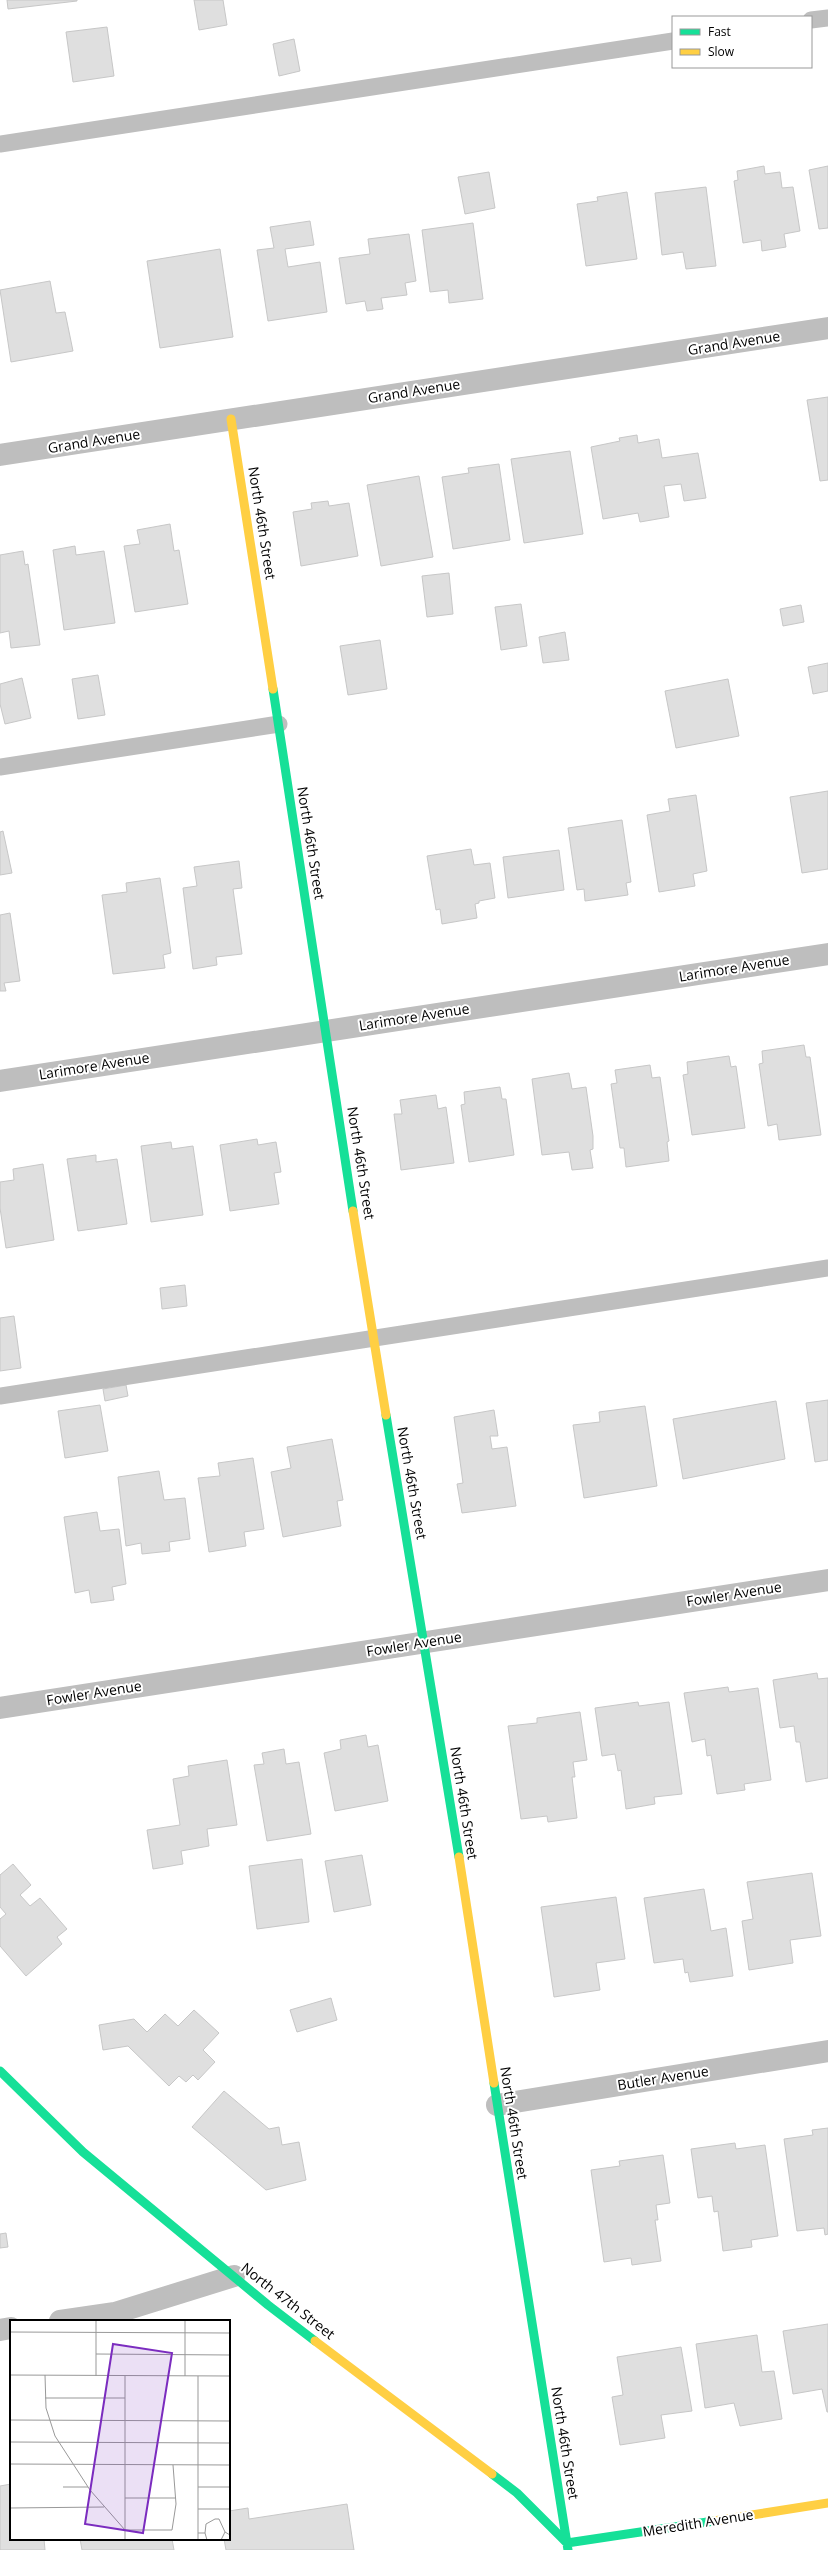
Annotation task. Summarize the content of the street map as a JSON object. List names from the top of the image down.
{
  "streets": {
    "street": [
      "Grand Avenue",
      "North 46th Street",
      "Larimore Avenue",
      "Fowler Avenue",
      "Butler Avenue",
      "North 47th Street",
      "Meredith Avenue"
    ]
  },
  "crossings": [
    ["Grand Avenue", "North 46th Street"],
    ["North 46th Street", "Larimore Avenue"],
    ["North 46th Street", "Fowler Avenue"],
    ["North 46th Street", "Butler Avenue"],
    ["North 46th Street", "North 47th Street"],
    ["North 46th Street", "Meredith Avenue"],
    ["North 47th Street", "Meredith Avenue"]
  ],
  "legend": ["Fast", "Slow"]
}
